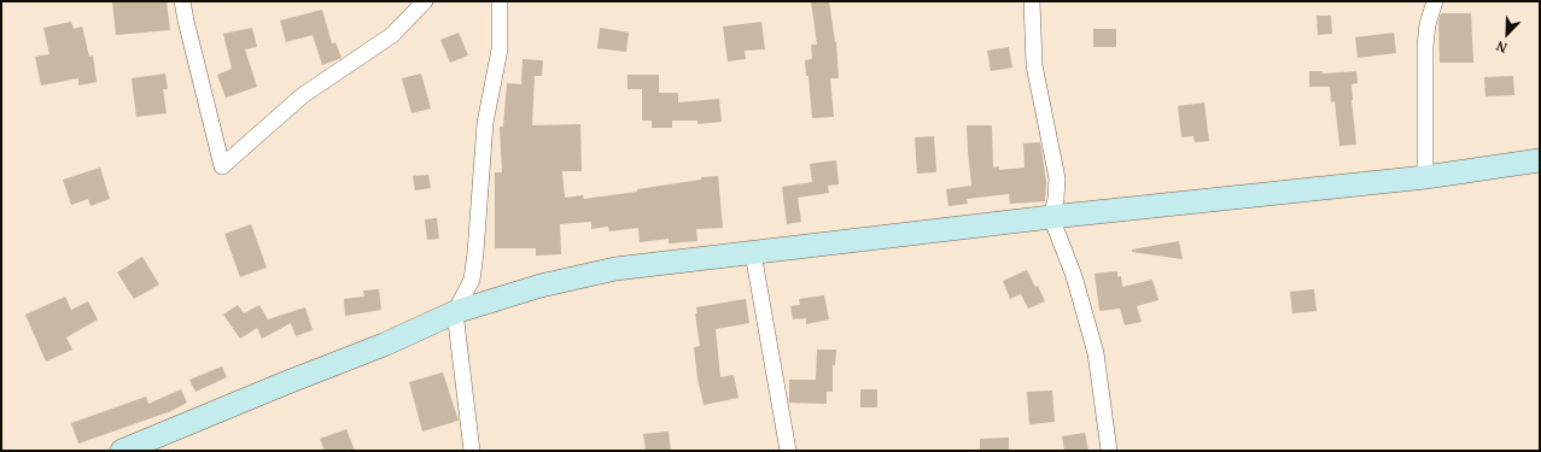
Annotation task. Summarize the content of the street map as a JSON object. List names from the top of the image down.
{
  "north": "bottom left"
}
